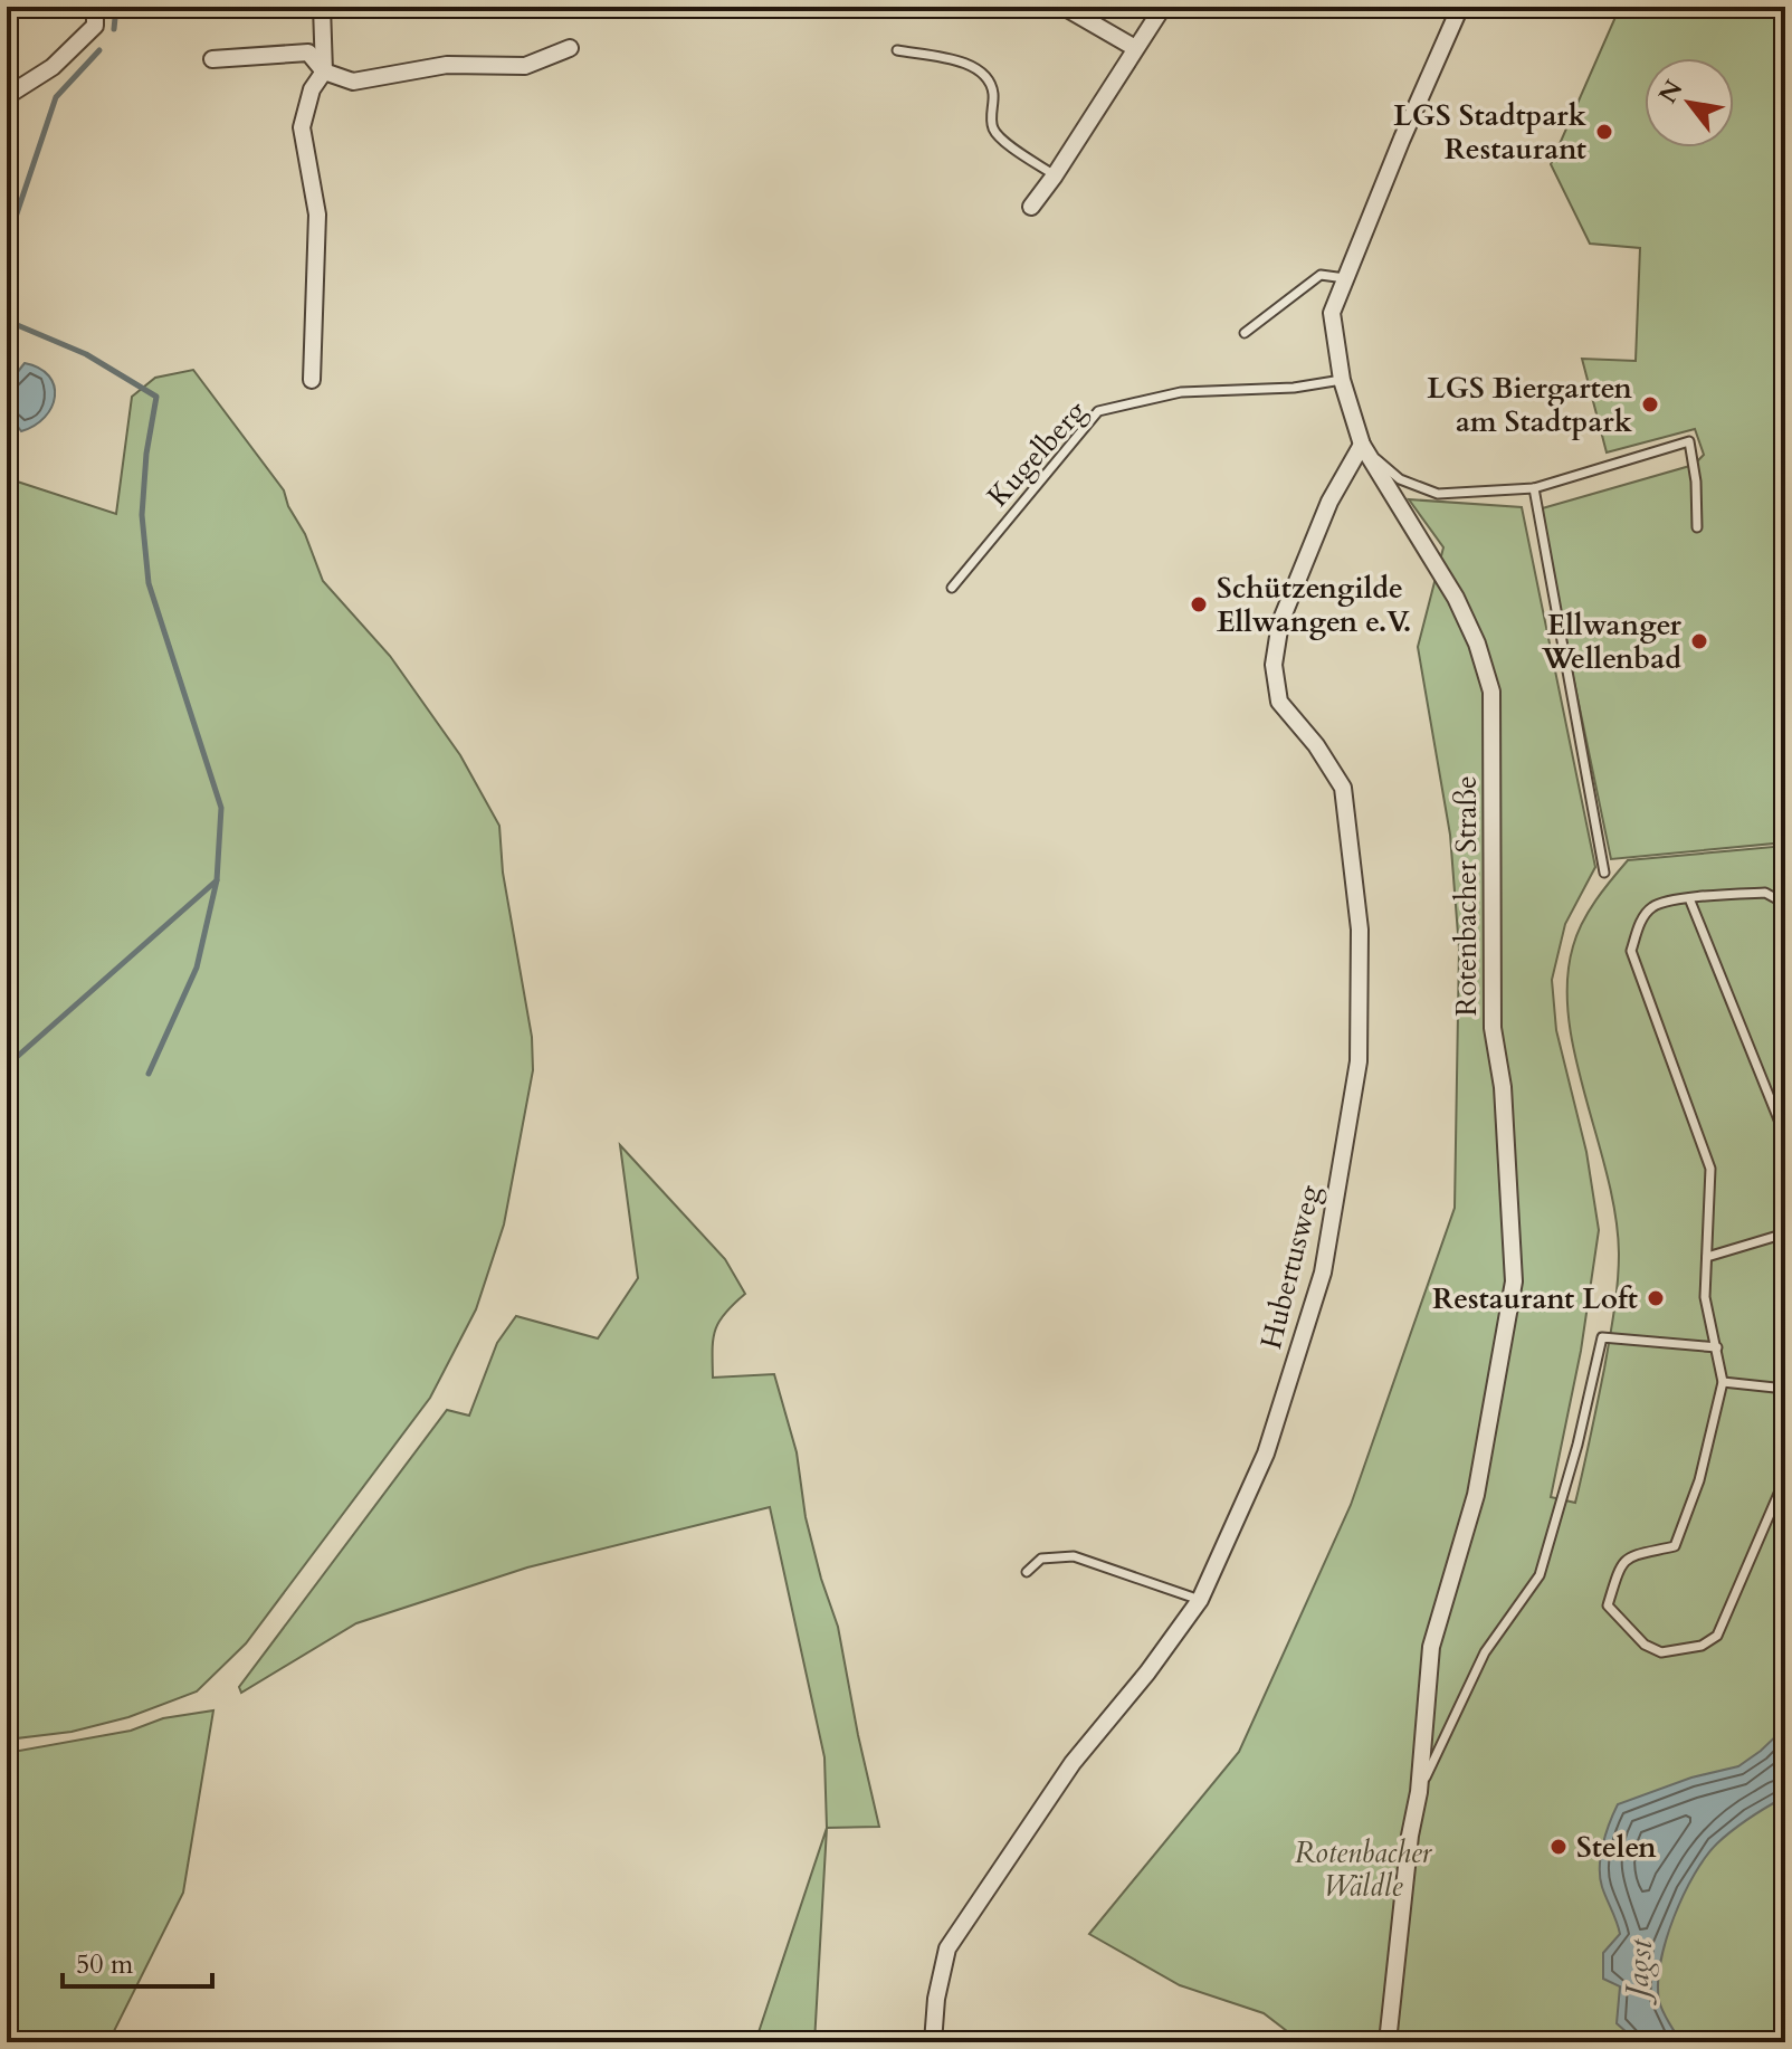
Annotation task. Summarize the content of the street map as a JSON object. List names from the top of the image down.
{
  "streets": {
    "street": ["Rotenbacher Straße", "Hubertusweg"],
    "lane": ["Kugelberg"]
  },
  "crossings": [
    ["Kugelberg", "Rotenbacher Straße"],
    ["Rotenbacher Straße", "Hubertusweg"]
  ],
  "water": ["Jagst"],
  "parks": ["Rotenbacher Wäldle"],
  "places": [
    "LGS Stadtpark Restaurant",
    "LGS Biergarten am Stadtpark",
    "Schützengilde Ellwangen e.V.",
    "Ellwanger Wellenbad",
    "Restaurant Loft",
    "Stelen"
  ],
  "scale_bar": "50 m",
  "north": "top left"
}
